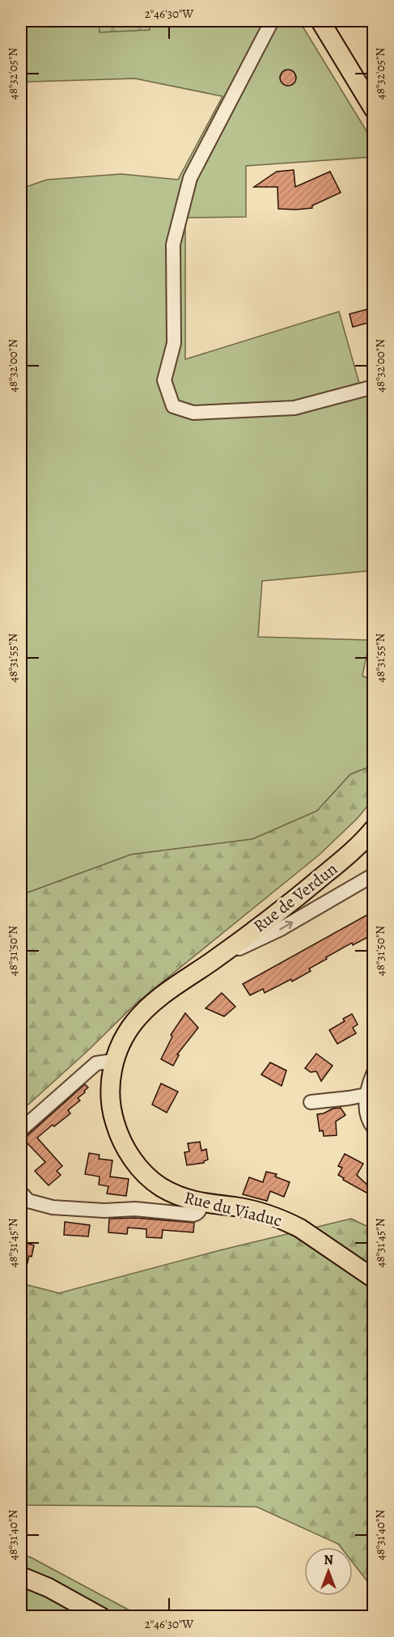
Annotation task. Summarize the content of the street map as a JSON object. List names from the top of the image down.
{
  "streets": {
    "main road": ["Rue de Verdun", "Rue du Viaduc"]
  },
  "crossings": [
    ["Rue de Verdun", "Rue du Viaduc"]
  ],
  "north": "top",
  "coordinates": [
    "2°46'30\"W",
    "48°32'05\"N",
    "48°32'00\"N",
    "48°31'55\"N",
    "48°31'50\"N",
    "48°31'45\"N",
    "48°31'40\"N"
  ]
}
